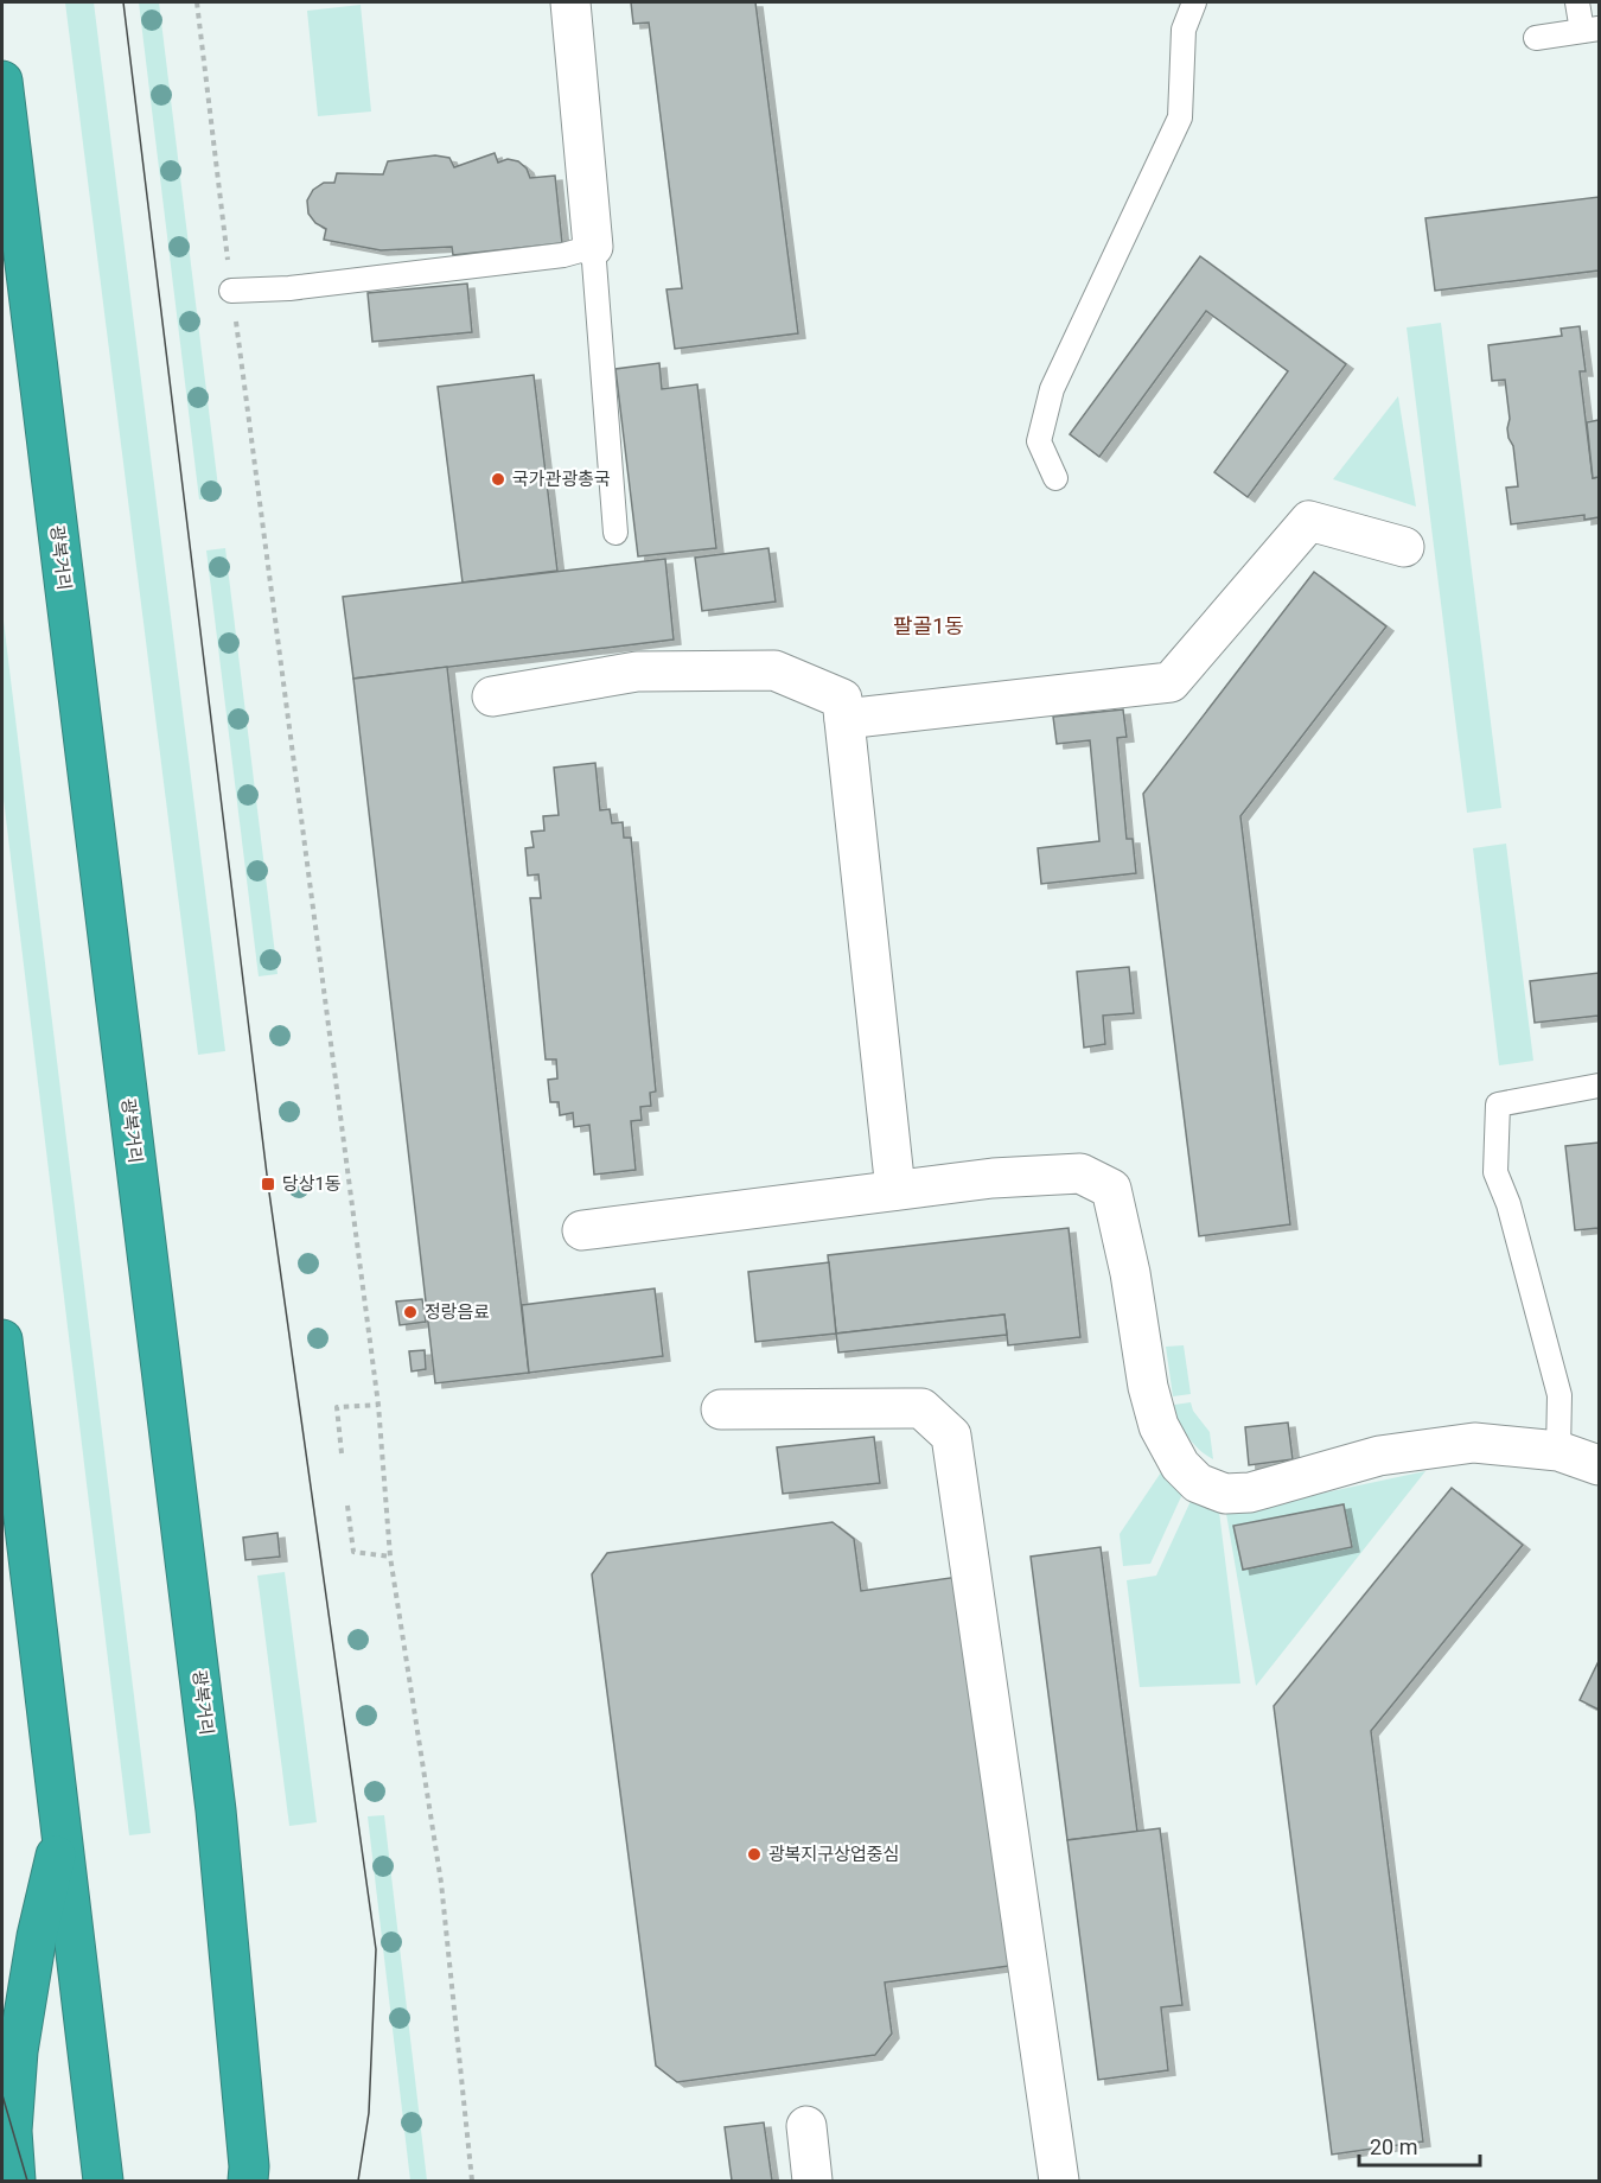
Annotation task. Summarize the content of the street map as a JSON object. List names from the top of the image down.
{
  "streets": {
    "highway": ["광복거리"]
  },
  "districts": ["팔골1동"],
  "places": {
    "other": ["국가관광총국", "정랑음료", "광복지구상업중심"],
    "transit": ["당상1동"]
  },
  "scale_bar": "20 m"
}
